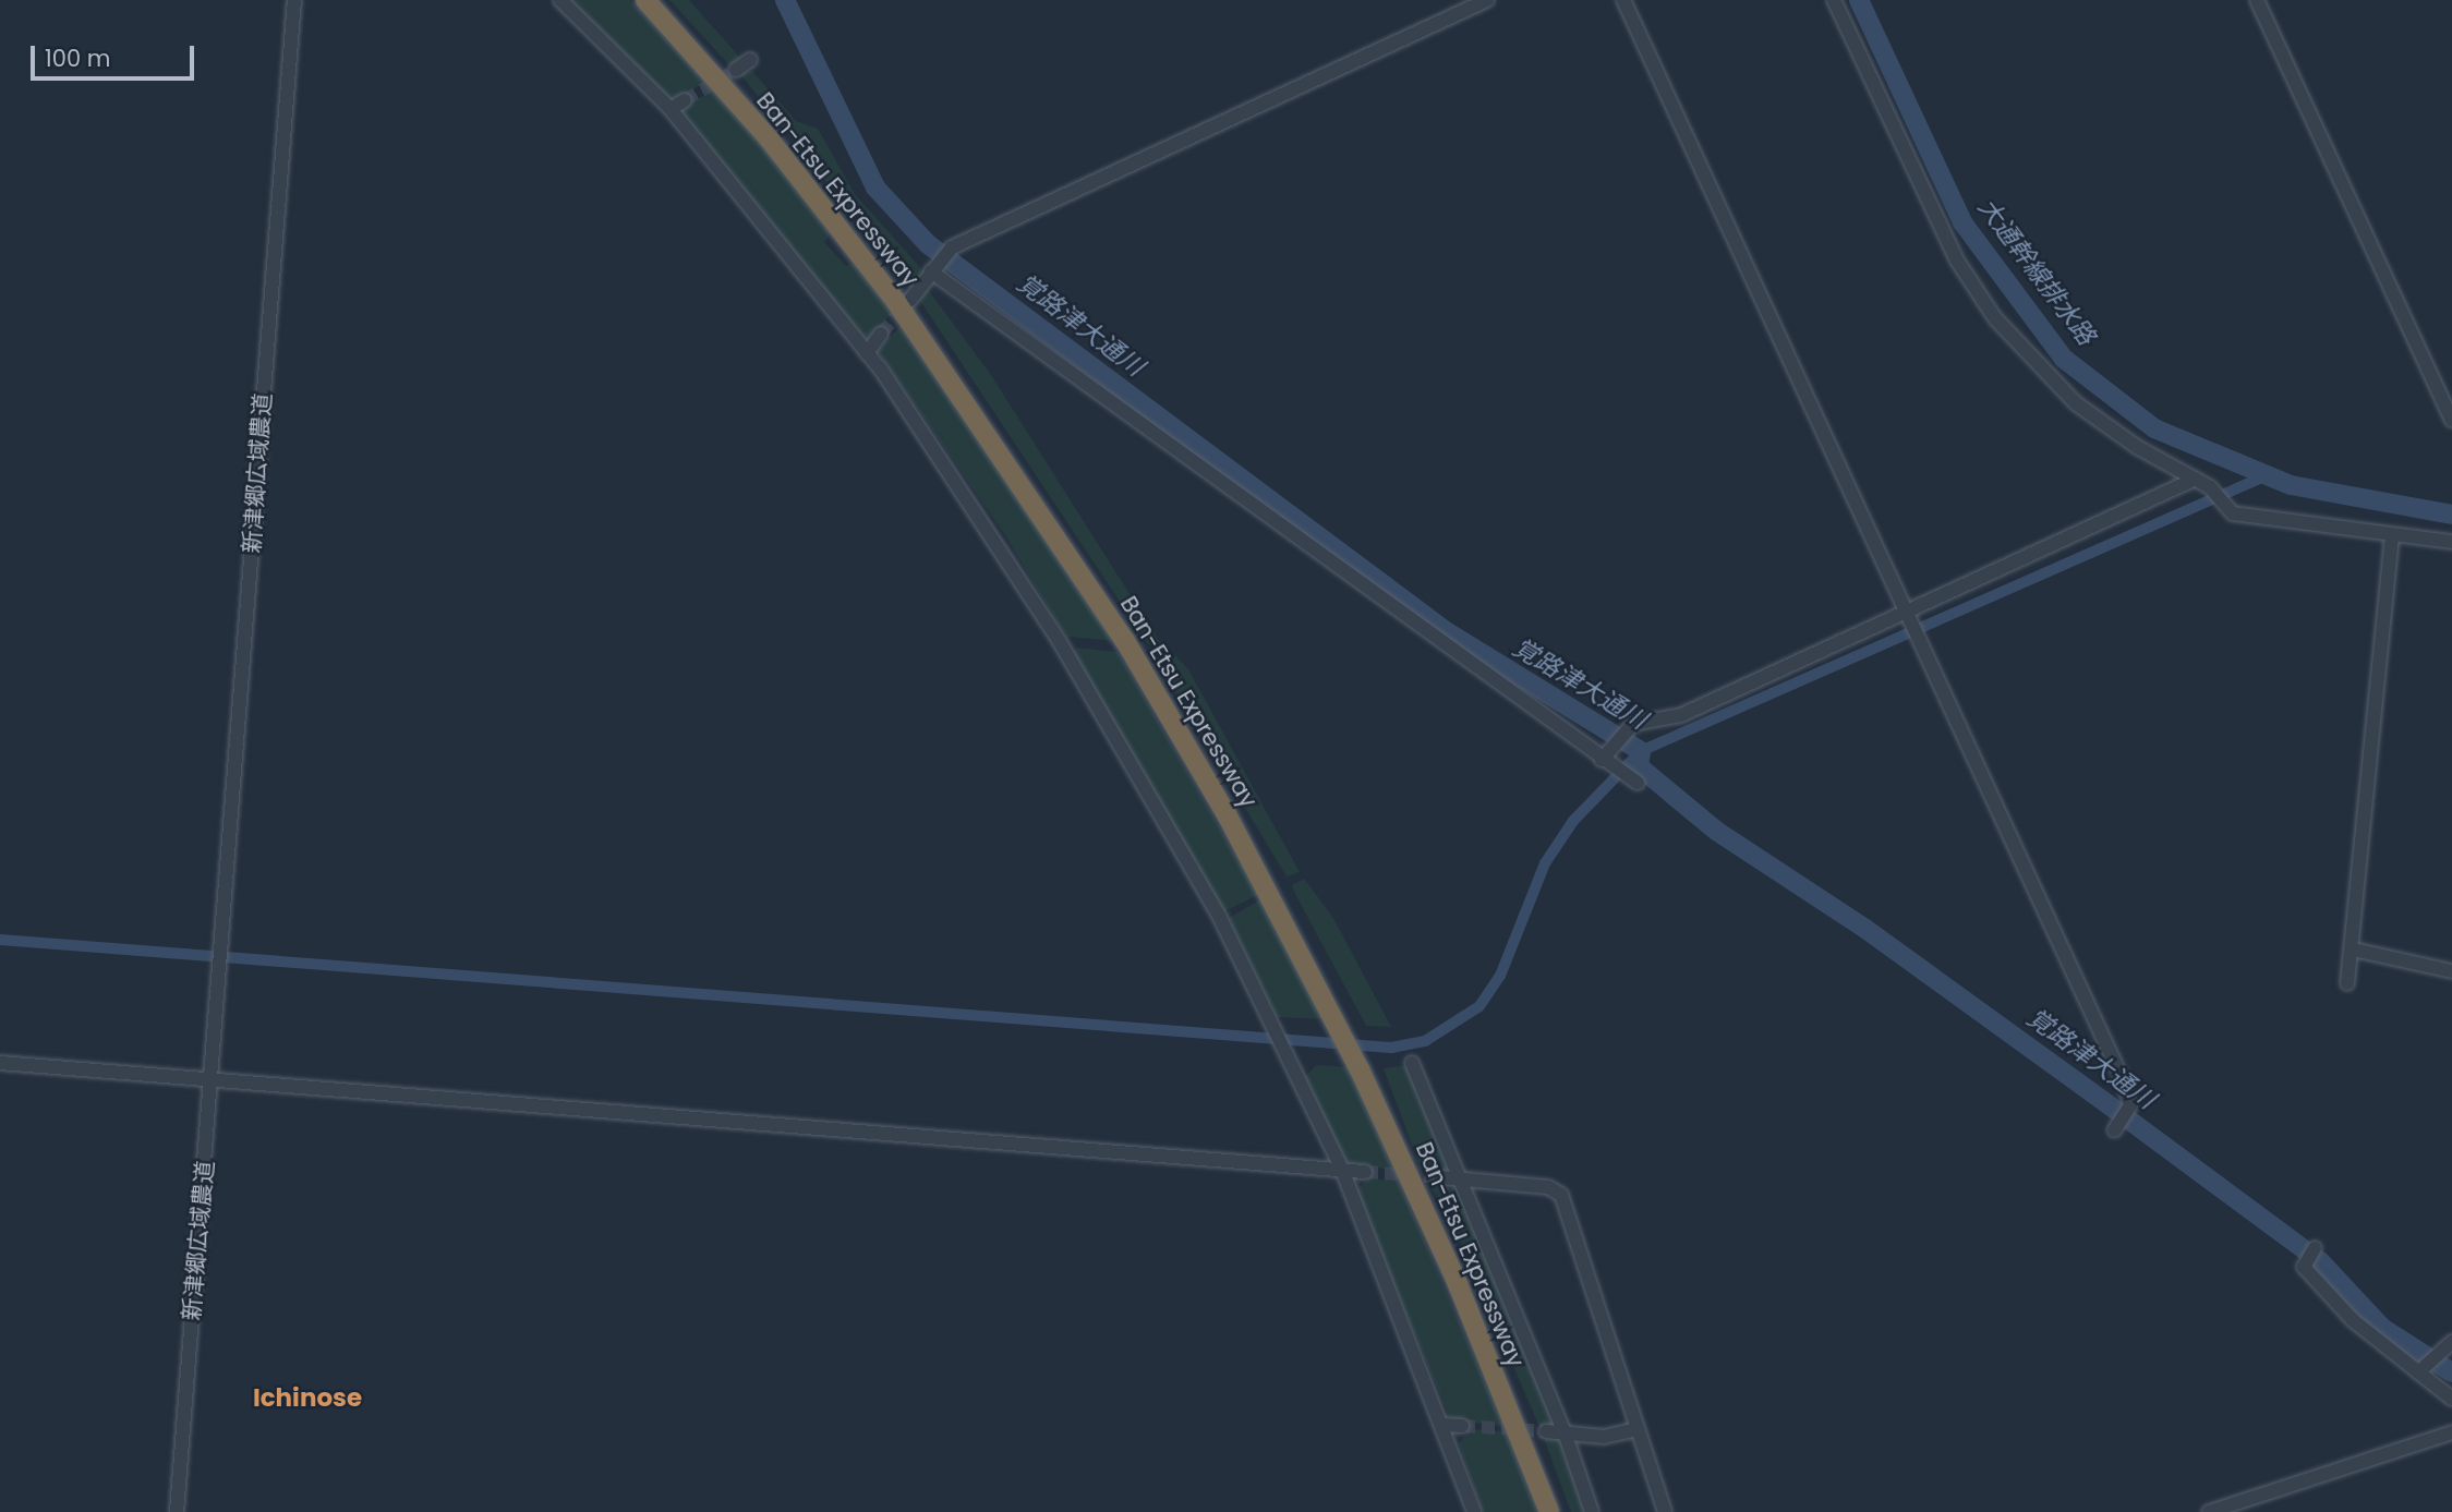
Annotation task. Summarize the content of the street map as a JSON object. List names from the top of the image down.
{
  "streets": {
    "highway": ["Ban-Etsu Expressway"],
    "street": ["新津郷広域農道"]
  },
  "districts": ["Ichinose"],
  "water": ["大通幹線排水路", "覚路津大通川"],
  "scale_bar": "100 m"
}
